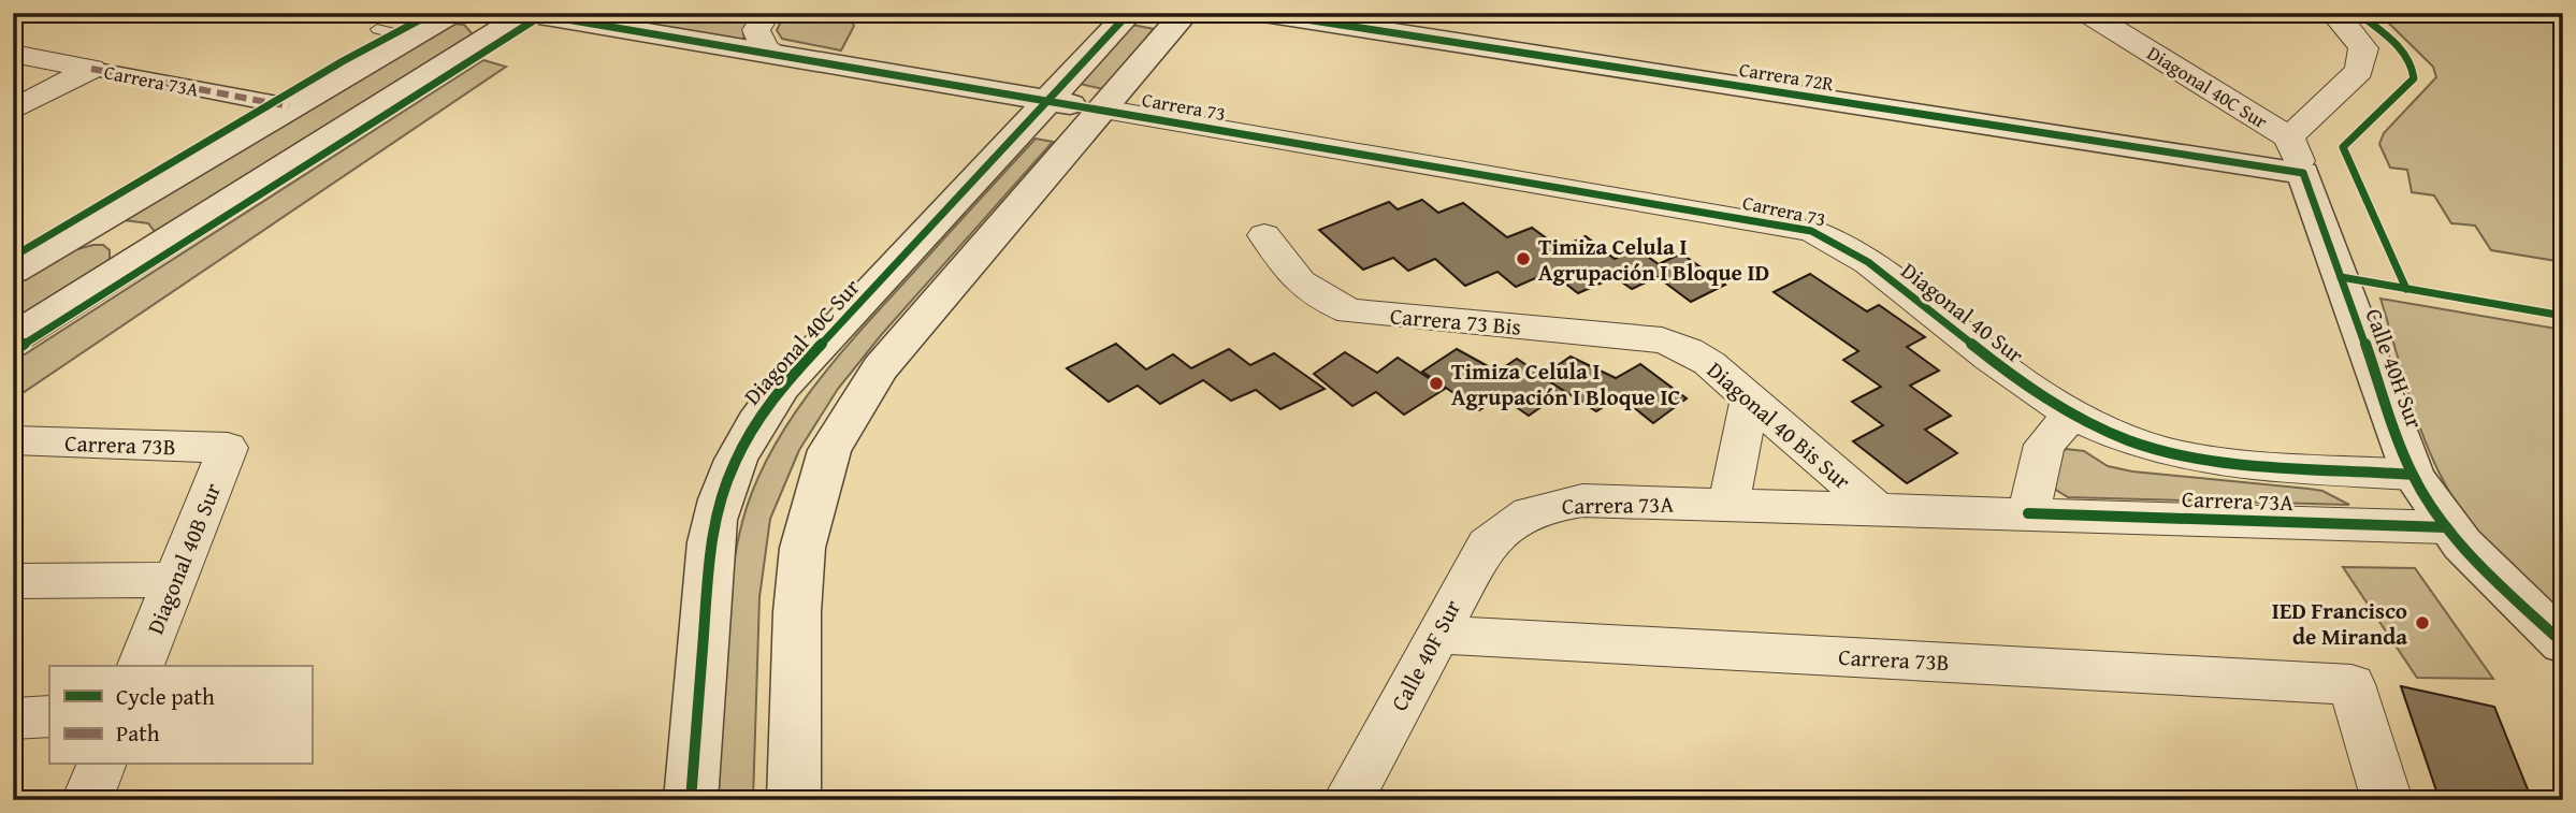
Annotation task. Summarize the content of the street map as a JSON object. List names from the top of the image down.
{
  "streets": {
    "street": [
      "Carrera 72R",
      "Carrera 73A",
      "Diagonal 40C Sur",
      "Carrera 73",
      "Diagonal 40 Sur",
      "Carrera 73 Bis",
      "Calle 40H Sur",
      "Diagonal 40 Bis Sur",
      "Carrera 73B",
      "Diagonal 40B Sur",
      "Calle 40F Sur"
    ]
  },
  "crossings": [
    ["Carrera 72R", "Diagonal 40C Sur"],
    ["Carrera 72R", "Calle 40H Sur"],
    ["Carrera 73A", "Diagonal 40 Sur"],
    ["Carrera 73A", "Calle 40H Sur"],
    ["Carrera 73A", "Diagonal 40 Bis Sur"],
    ["Carrera 73A", "Calle 40F Sur"],
    ["Diagonal 40C Sur", "Carrera 73"],
    ["Diagonal 40C Sur", "Calle 40H Sur"],
    ["Carrera 73", "Diagonal 40 Sur"],
    ["Carrera 73 Bis", "Diagonal 40 Bis Sur"],
    ["Carrera 73B", "Diagonal 40B Sur"],
    ["Carrera 73B", "Calle 40F Sur"]
  ],
  "places": ["Timiza Celula I Agrupación I Bloque ID", "Timiza Celula I Agrupación I Bloque IC", "IED Francisco de Miranda"],
  "legend": ["Cycle path", "Path"]
}
